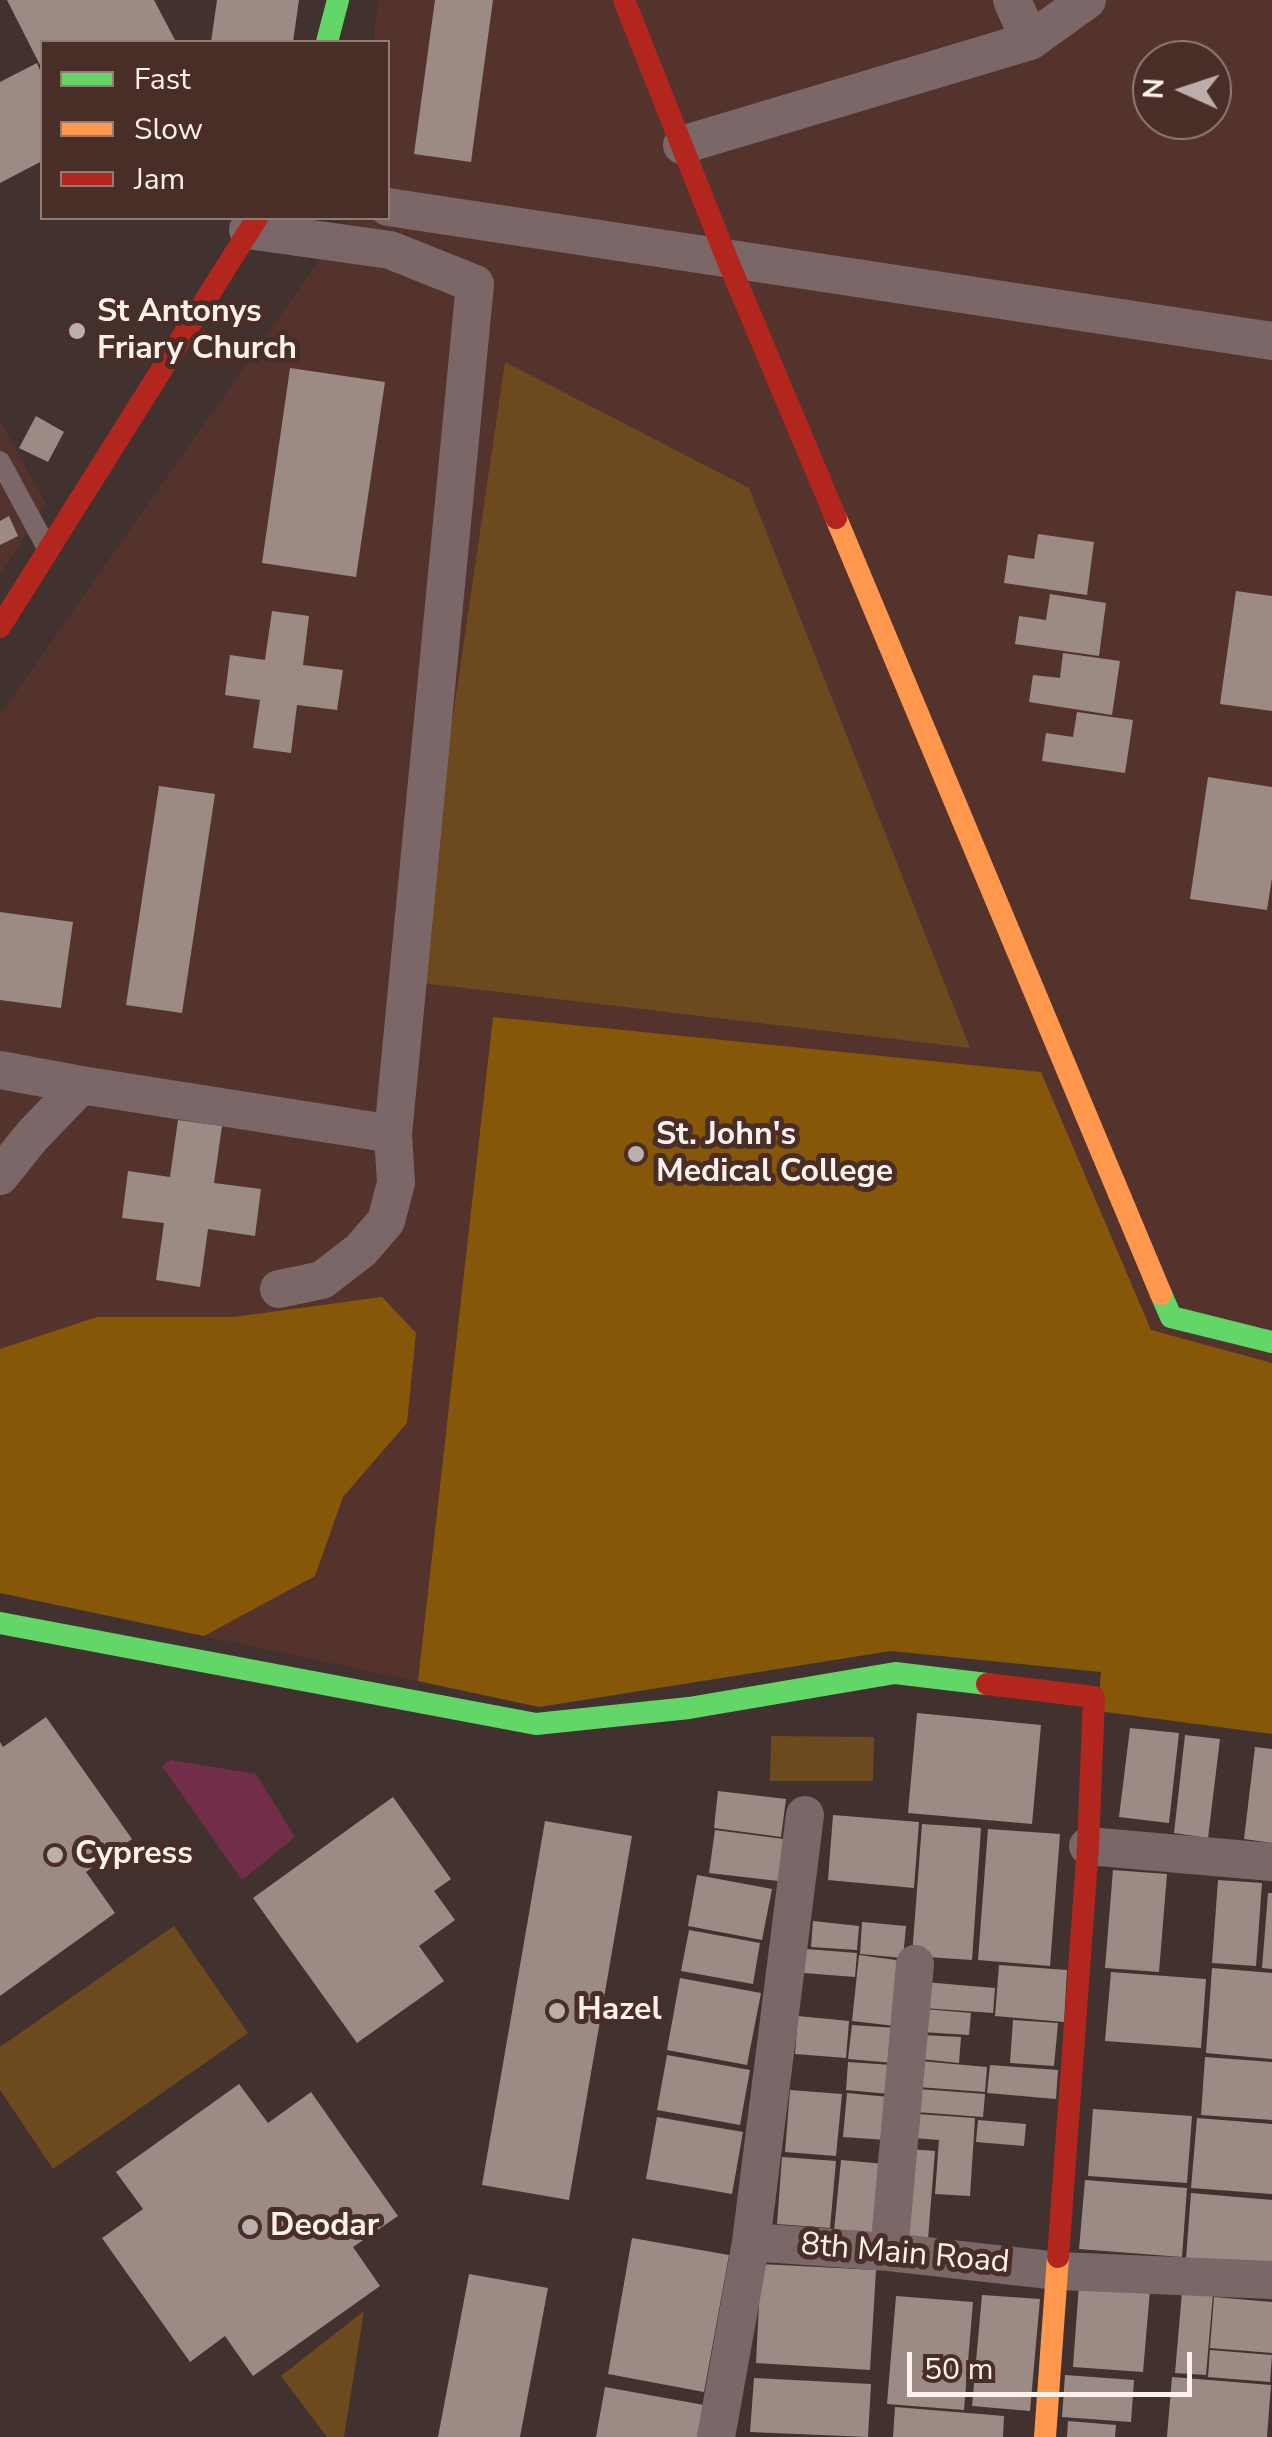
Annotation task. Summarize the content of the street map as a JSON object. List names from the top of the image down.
{
  "streets": {
    "street": ["8th Main Road"]
  },
  "places": [
    "St Antonys Friary Church",
    "St. John's Medical College",
    "Cypress",
    "Hazel",
    "Deodar"
  ],
  "legend": ["Fast", "Slow", "Jam"],
  "scale_bar": "50 m",
  "north": "left"
}
